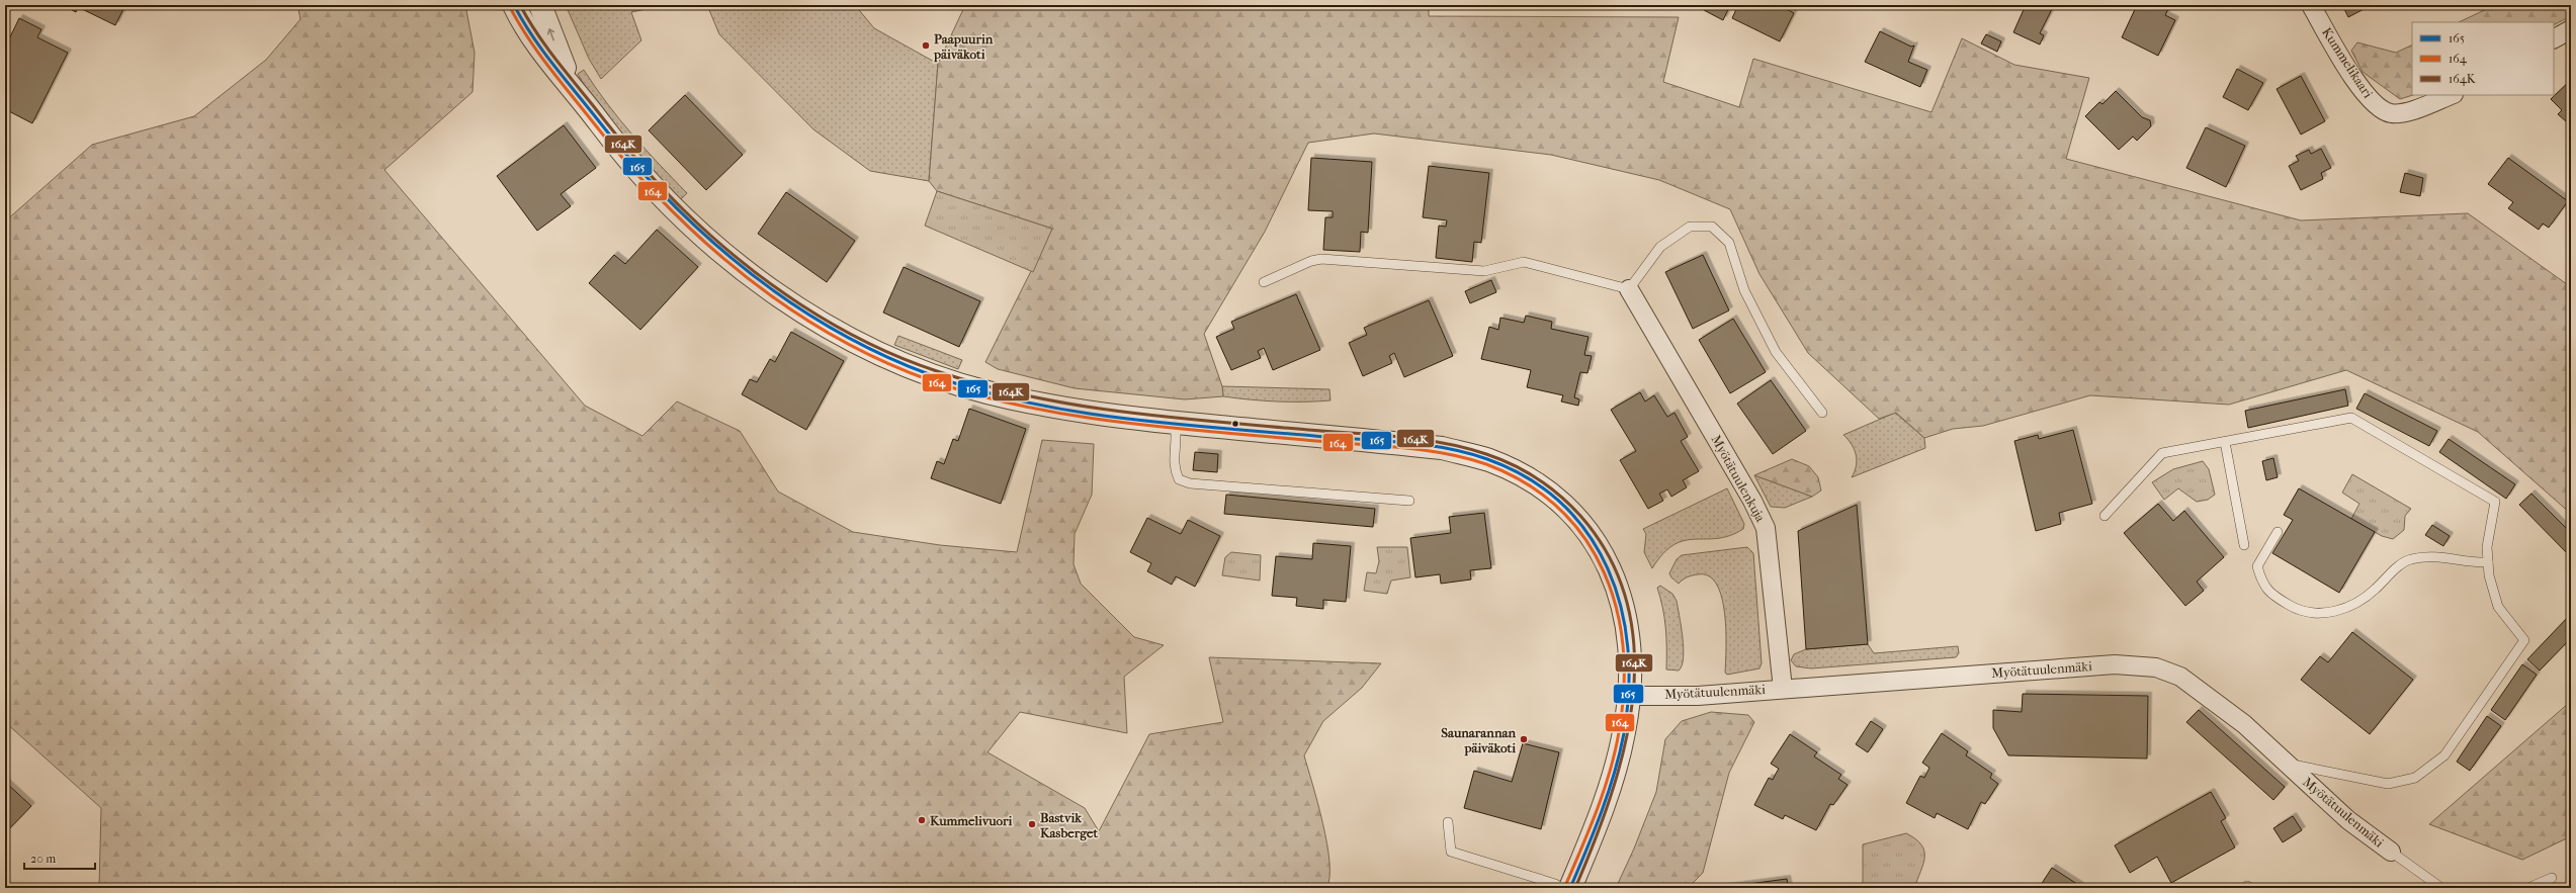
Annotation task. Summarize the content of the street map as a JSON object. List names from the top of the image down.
{
  "streets": {
    "street": ["Kummelikaari", "Myötätuulenkuja", "Myötätuulenmäki"]
  },
  "crossings": [
    ["Myötätuulenkuja", "Myötätuulenmäki"]
  ],
  "places": [
    "Paapuurin päiväkoti",
    "Saunarannan päiväkoti",
    "Kummelivuori",
    "Bastvik Kasberget"
  ],
  "lines": ["transit line 165", "transit line 164K", "transit line 164"],
  "legend": ["165", "164", "164K"],
  "scale_bar": "20 m"
}
